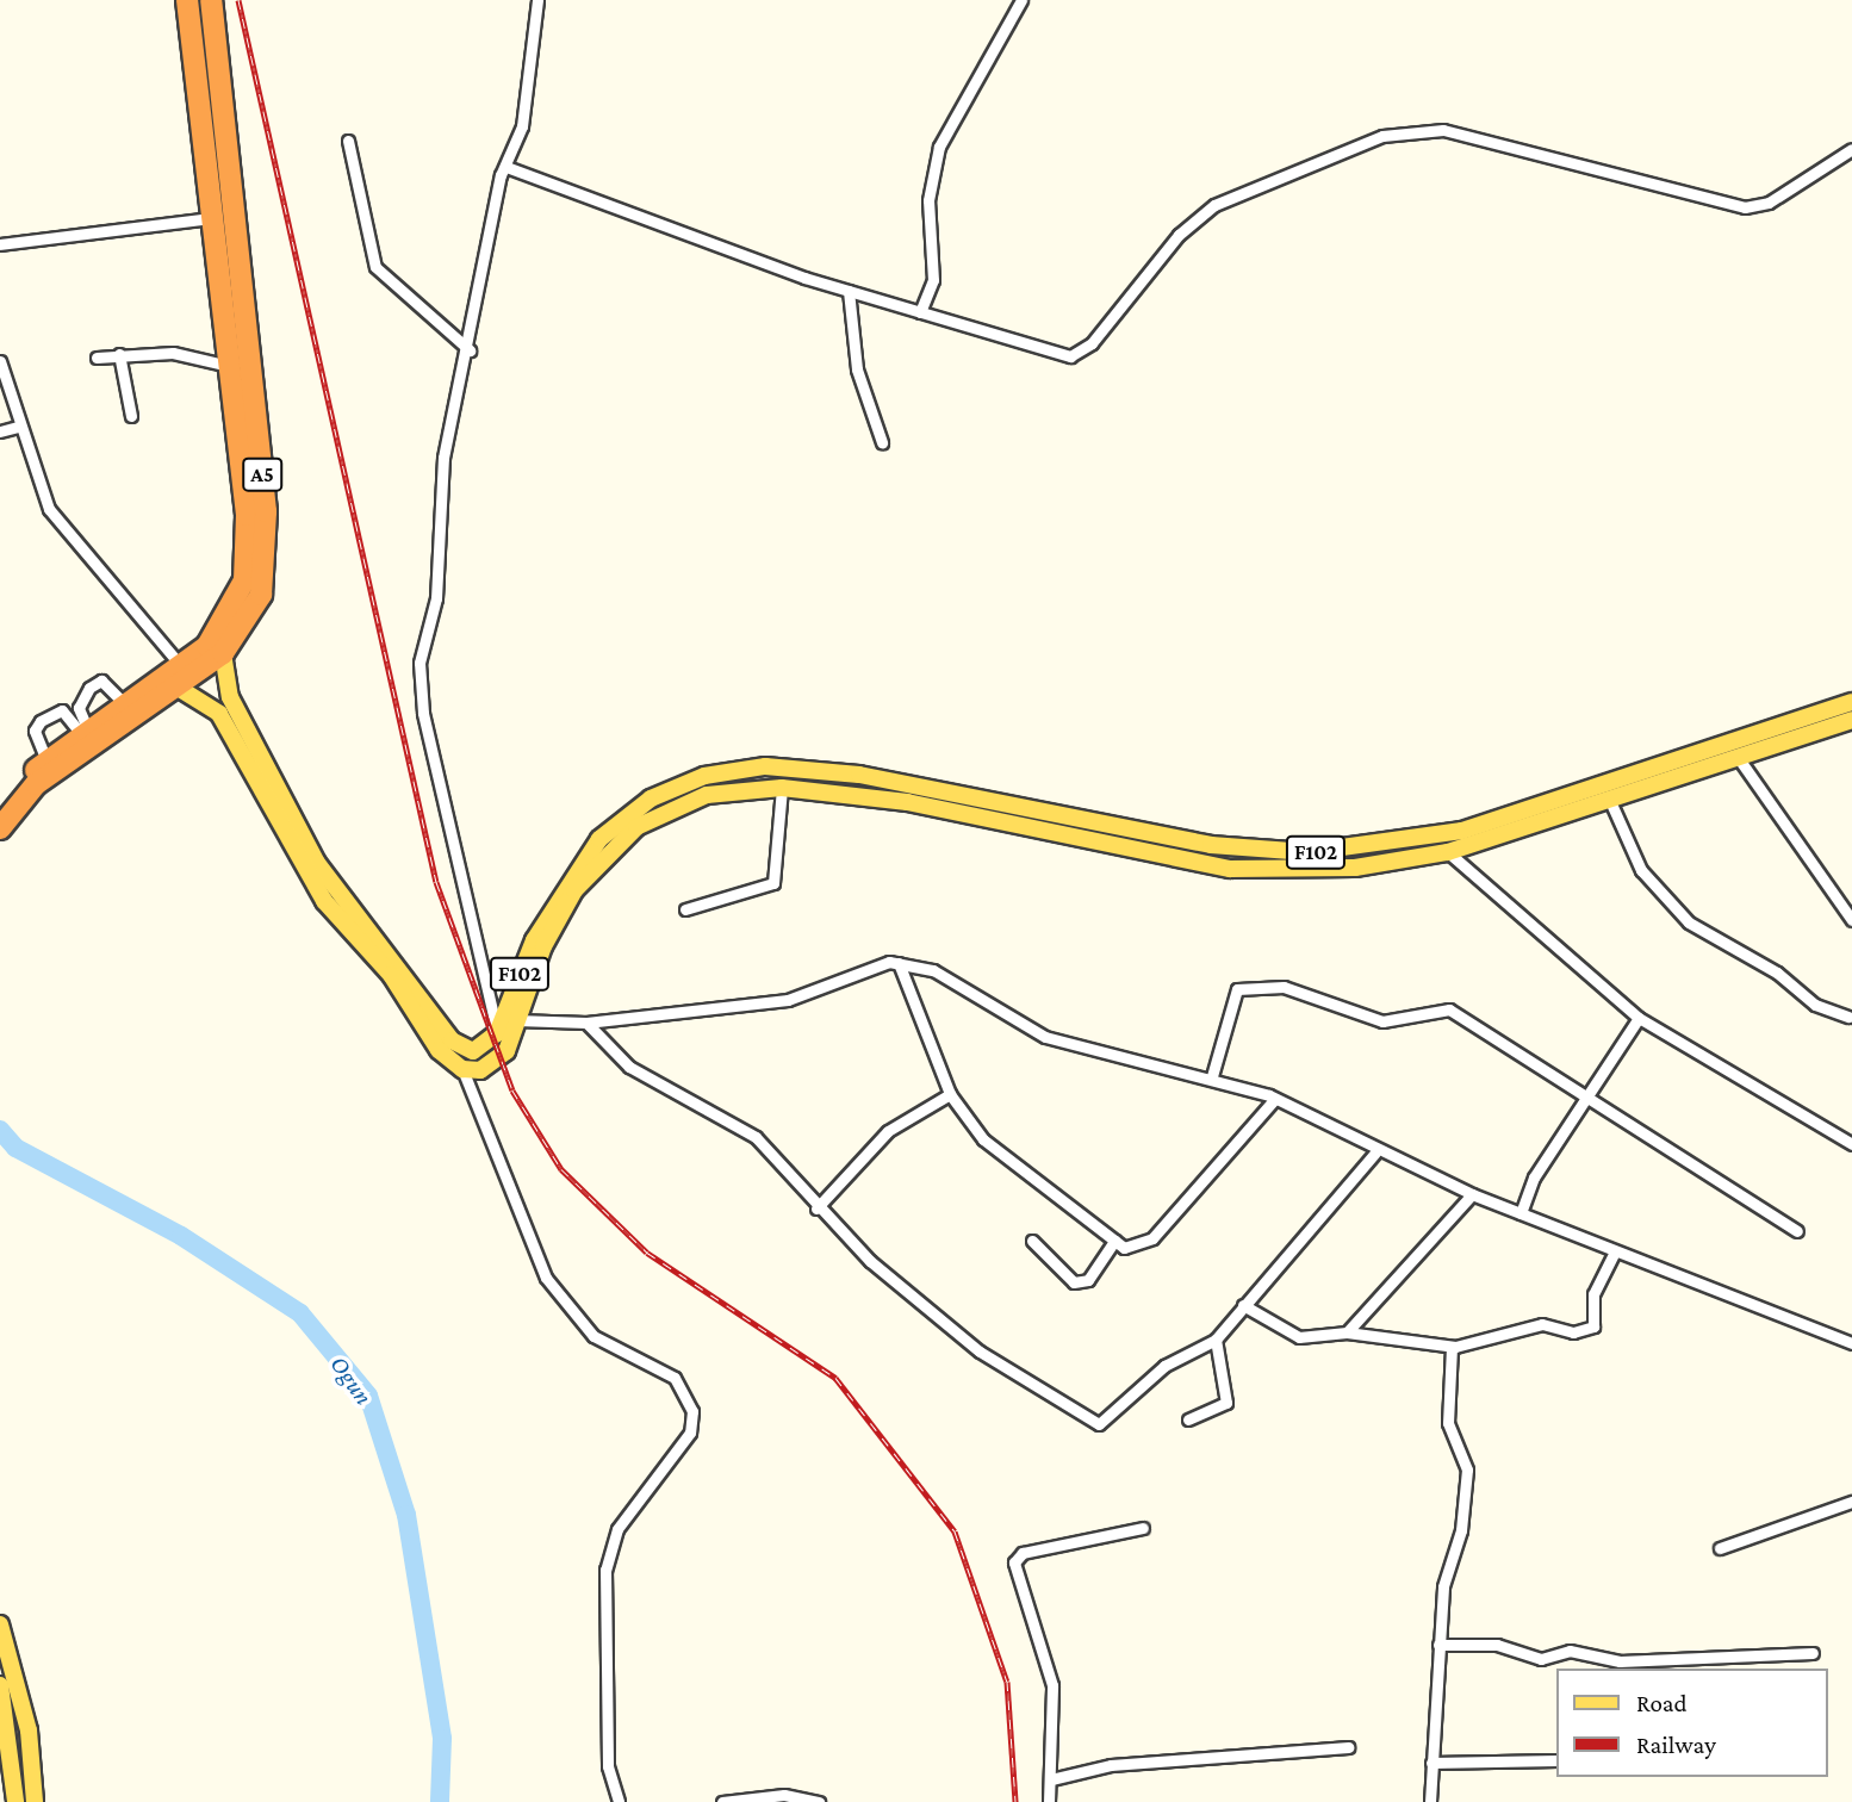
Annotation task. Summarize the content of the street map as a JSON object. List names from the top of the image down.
{
  "streets": {
    "highway": ["A5"],
    "main road": ["F102"]
  },
  "water": ["Ogun"],
  "legend": ["Road", "Railway"]
}
